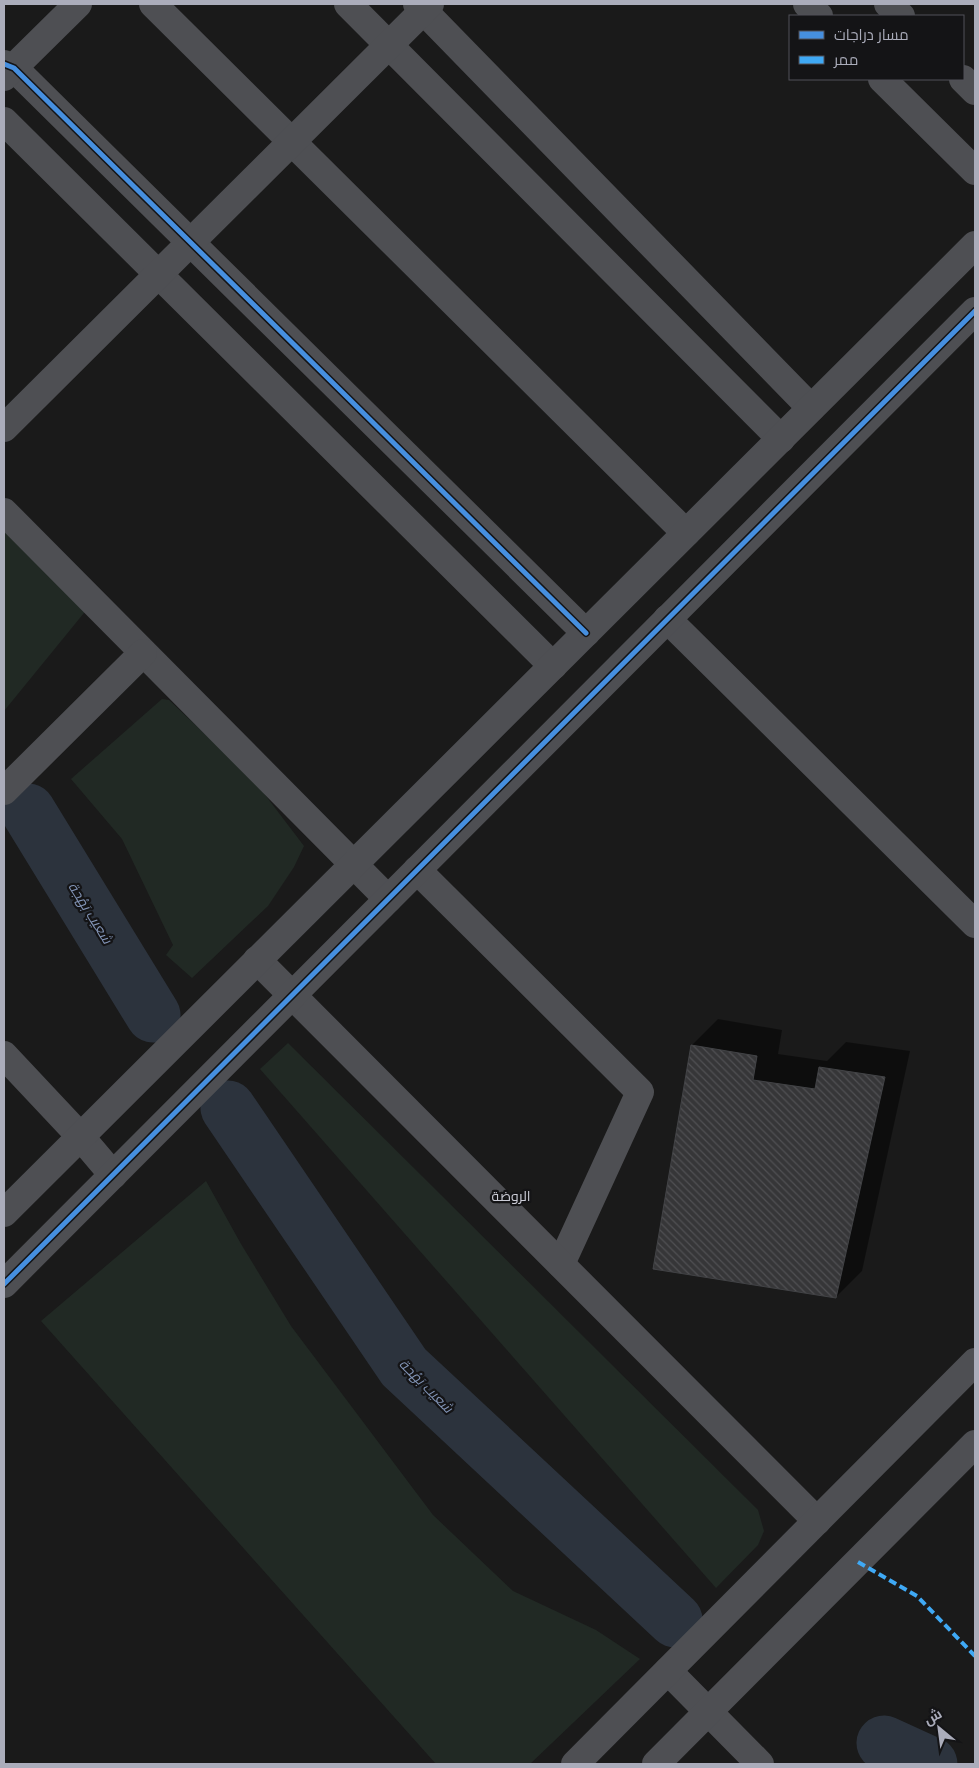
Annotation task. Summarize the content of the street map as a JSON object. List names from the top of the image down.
{
  "districts": ["الروضة"],
  "water": ["شعيب بَهْجة"],
  "legend": ["مسار دراجات", "ممر"],
  "north": "top left"
}
